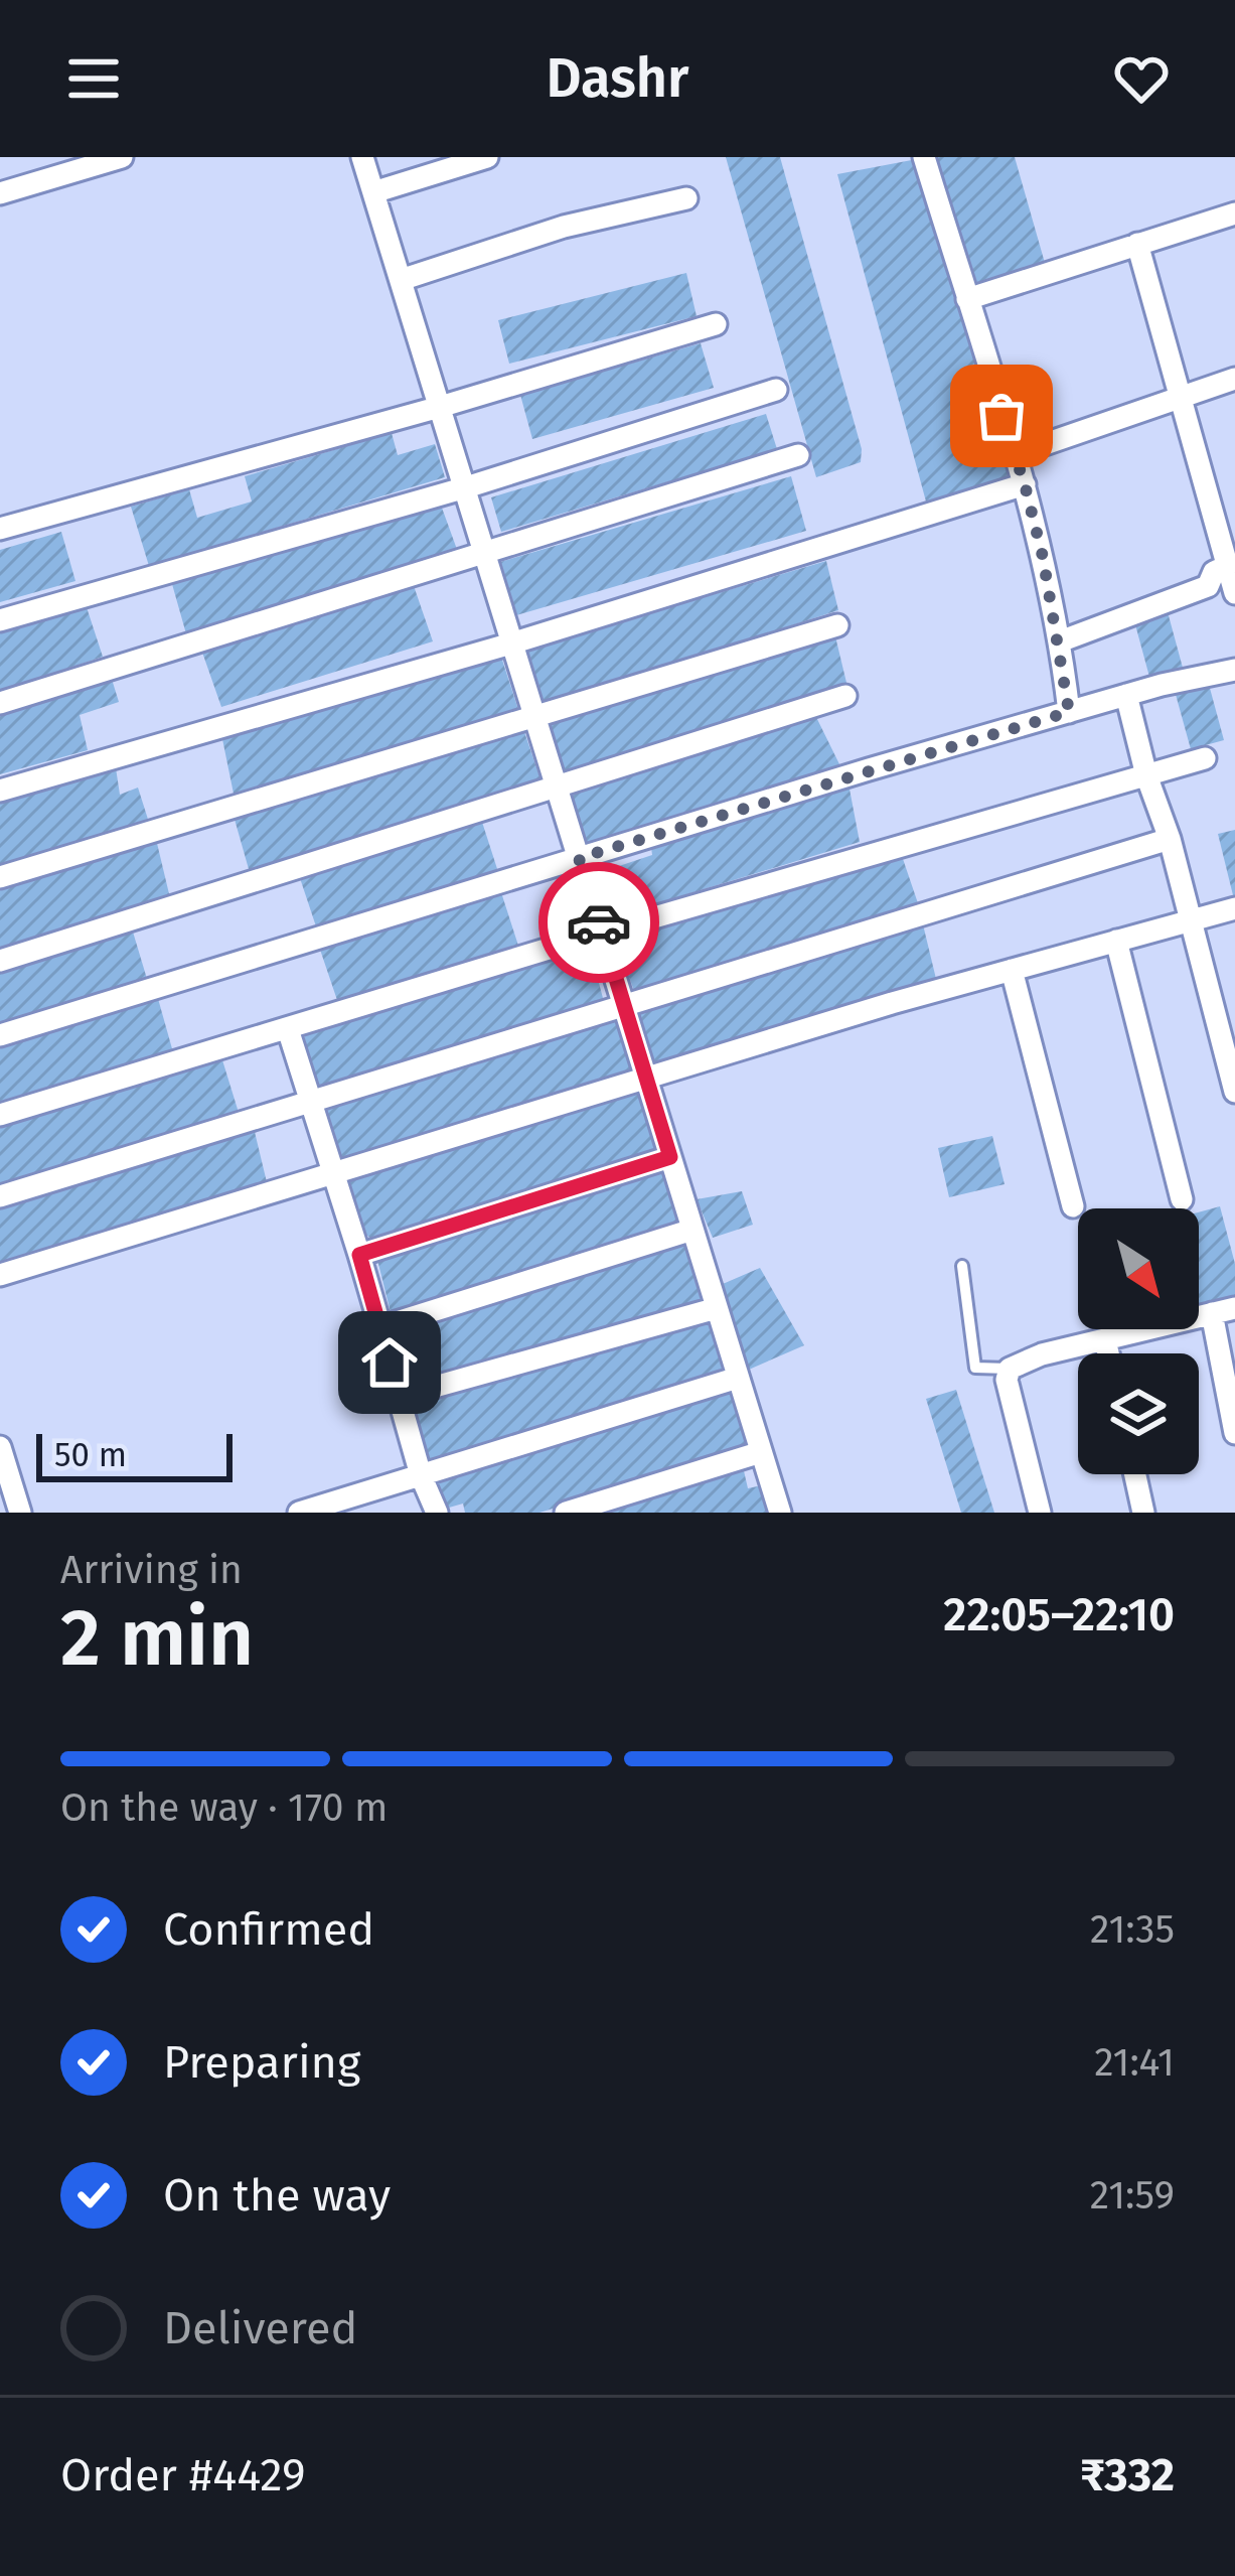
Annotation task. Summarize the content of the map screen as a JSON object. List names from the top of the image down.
{
  "scale_bar": "50 m",
  "north": "bottom right",
  "page": {
    "header": "Dashr",
    "scale": "50 m",
    "heading": ["2 min", "Arriving in", "22:05–22:10"],
    "panel": ["Order #4429", "₹332"],
    "bar": "On the way · 170 m",
    "list": [
      ["Confirmed", "21:35"],
      ["Preparing", "21:41"],
      ["On the way", "21:59"],
      "Delivered"
    ]
  }
}
